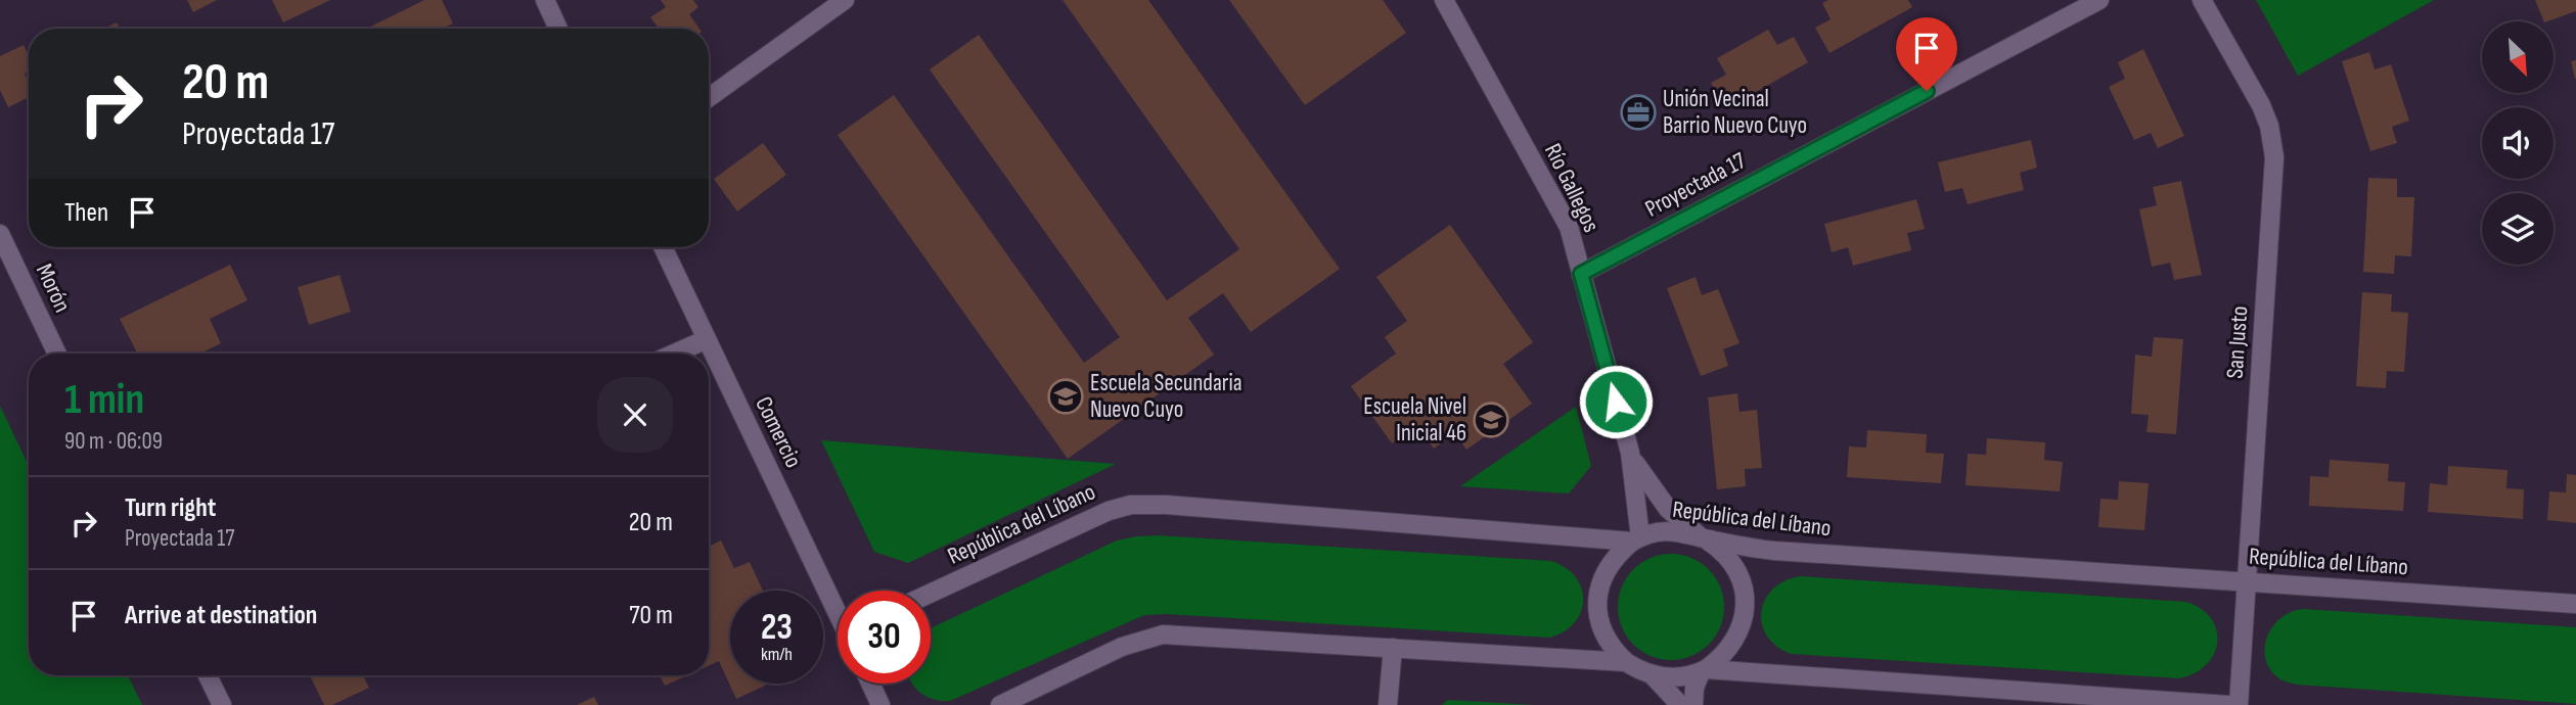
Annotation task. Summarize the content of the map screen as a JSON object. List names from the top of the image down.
{
  "streets": {
    "street": [
      "Proyectada 17",
      "Río Gallegos",
      "Morón",
      "San Justo",
      "Comercio",
      "República del Líbano"
    ]
  },
  "crossings": [
    ["Proyectada 17", "Río Gallegos"],
    ["Río Gallegos", "República del Líbano"],
    ["San Justo", "República del Líbano"]
  ],
  "places": {
    "office": ["Unión Vecinal Barrio Nuevo Cuyo"],
    "school or university": ["Escuela Secundaria Nuevo Cuyo", "Escuela Nivel Inicial 46"]
  },
  "north": "bottom right",
  "page": {
    "turn": ["20 m", "Proyectada 17"],
    "then": "Then",
    "heading": ["1 min", "90 m · 06:09"],
    "list": [
      {
        "name": "Turn right",
        "note": "Proyectada 17",
        "value": "20 m"
      },
      {
        "name": "Arrive at destination",
        "value": "70 m"
      }
    ],
    "speed": "23 km/h",
    "limit": "30"
  }
}
